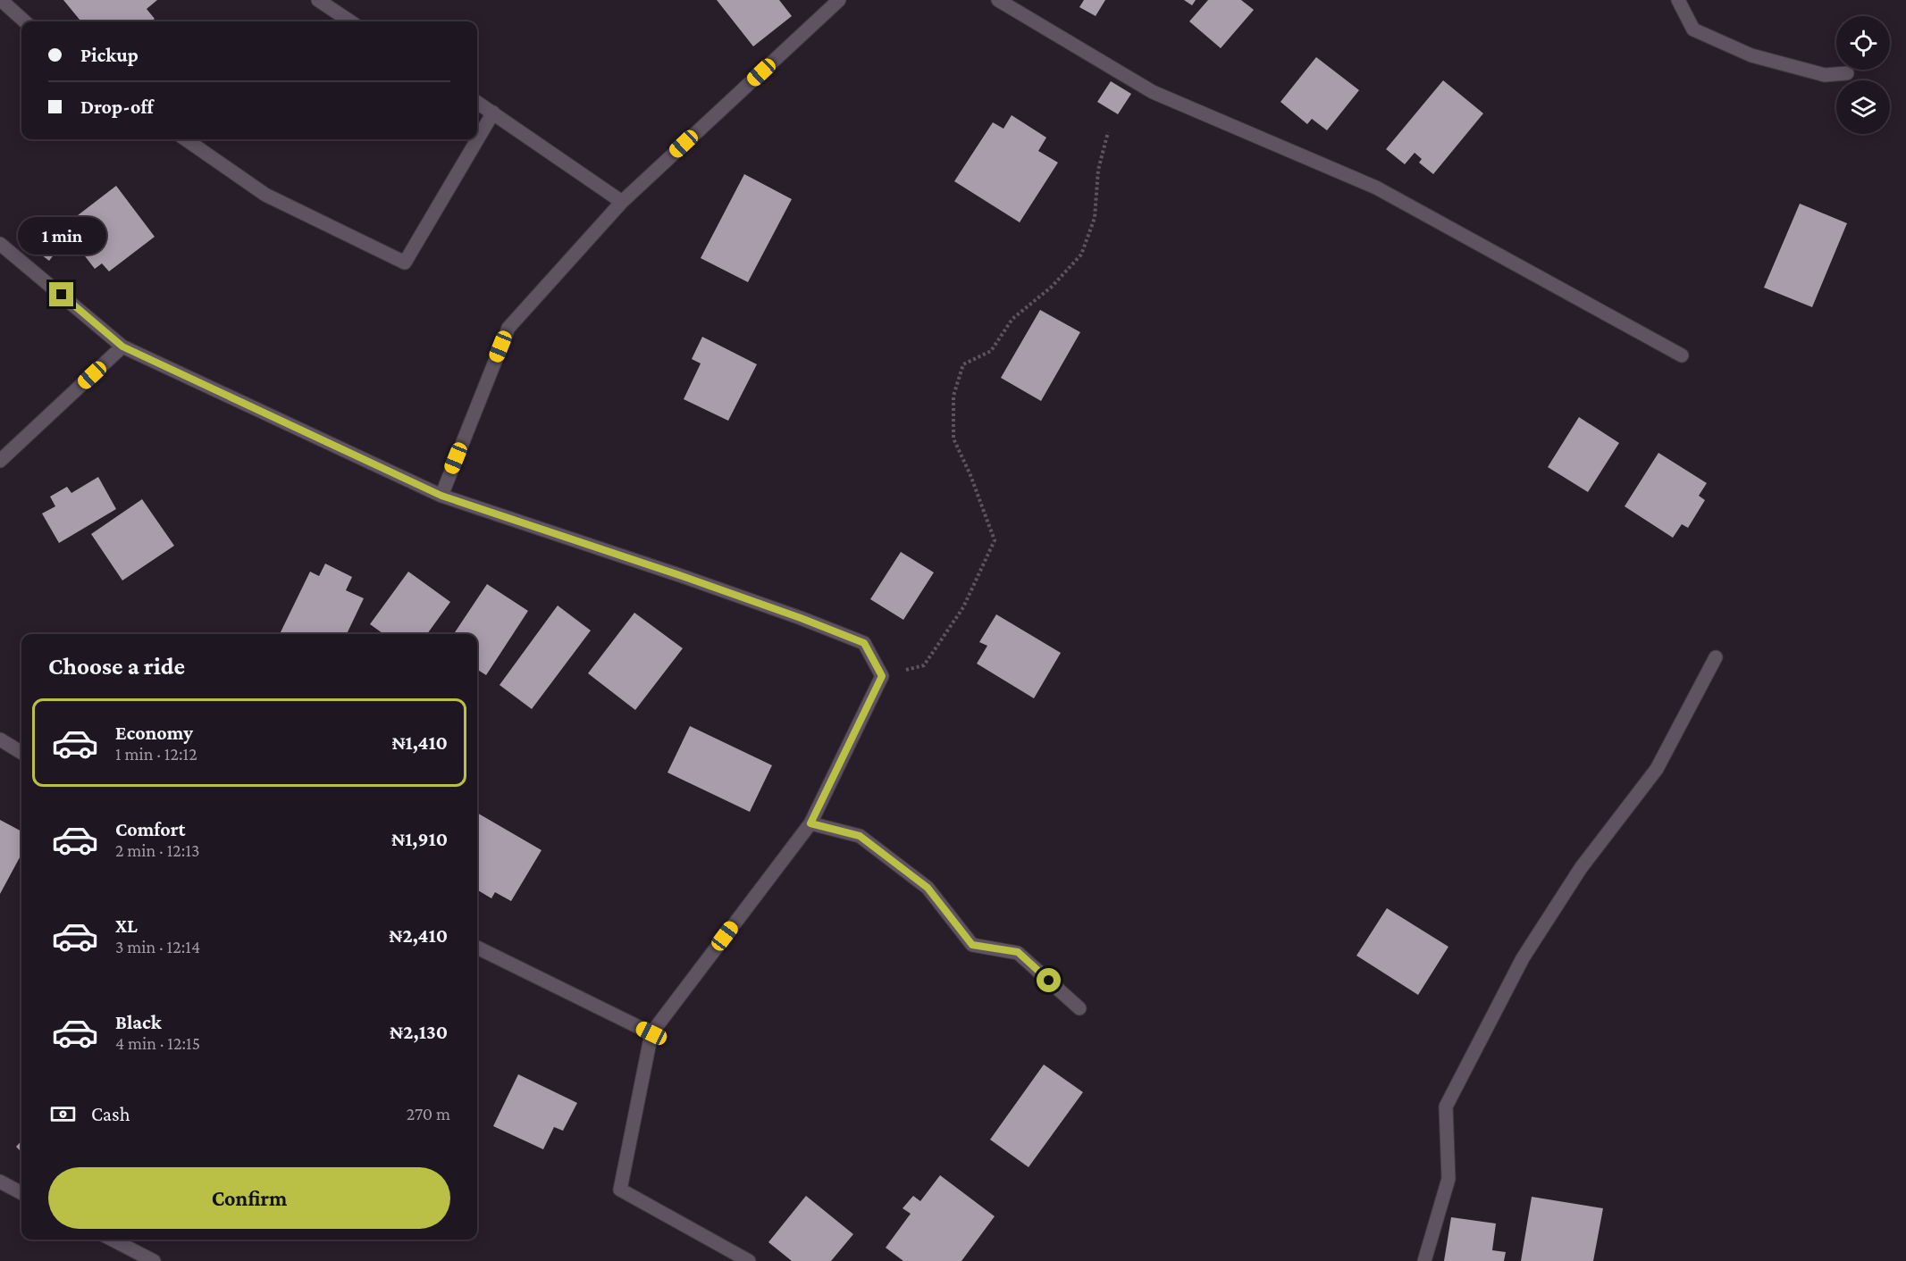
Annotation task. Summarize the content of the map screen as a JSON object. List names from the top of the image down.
{
  "page": {
    "banner": ["Pickup", "Drop-off"],
    "bubble": "1 min",
    "heading": "Choose a ride",
    "list": [
      {
        "name": "Economy",
        "note": "1 min · 12:12",
        "value": "₦1,410"
      },
      {
        "name": "Comfort",
        "note": "2 min · 12:13",
        "value": "₦1,910"
      },
      {
        "name": "XL",
        "note": "3 min · 12:14",
        "value": "₦2,410"
      },
      {
        "name": "Black",
        "note": "4 min · 12:15",
        "value": "₦2,130"
      }
    ],
    "pay": ["Cash", "270 m"],
    "buttons": "Confirm"
  }
}
